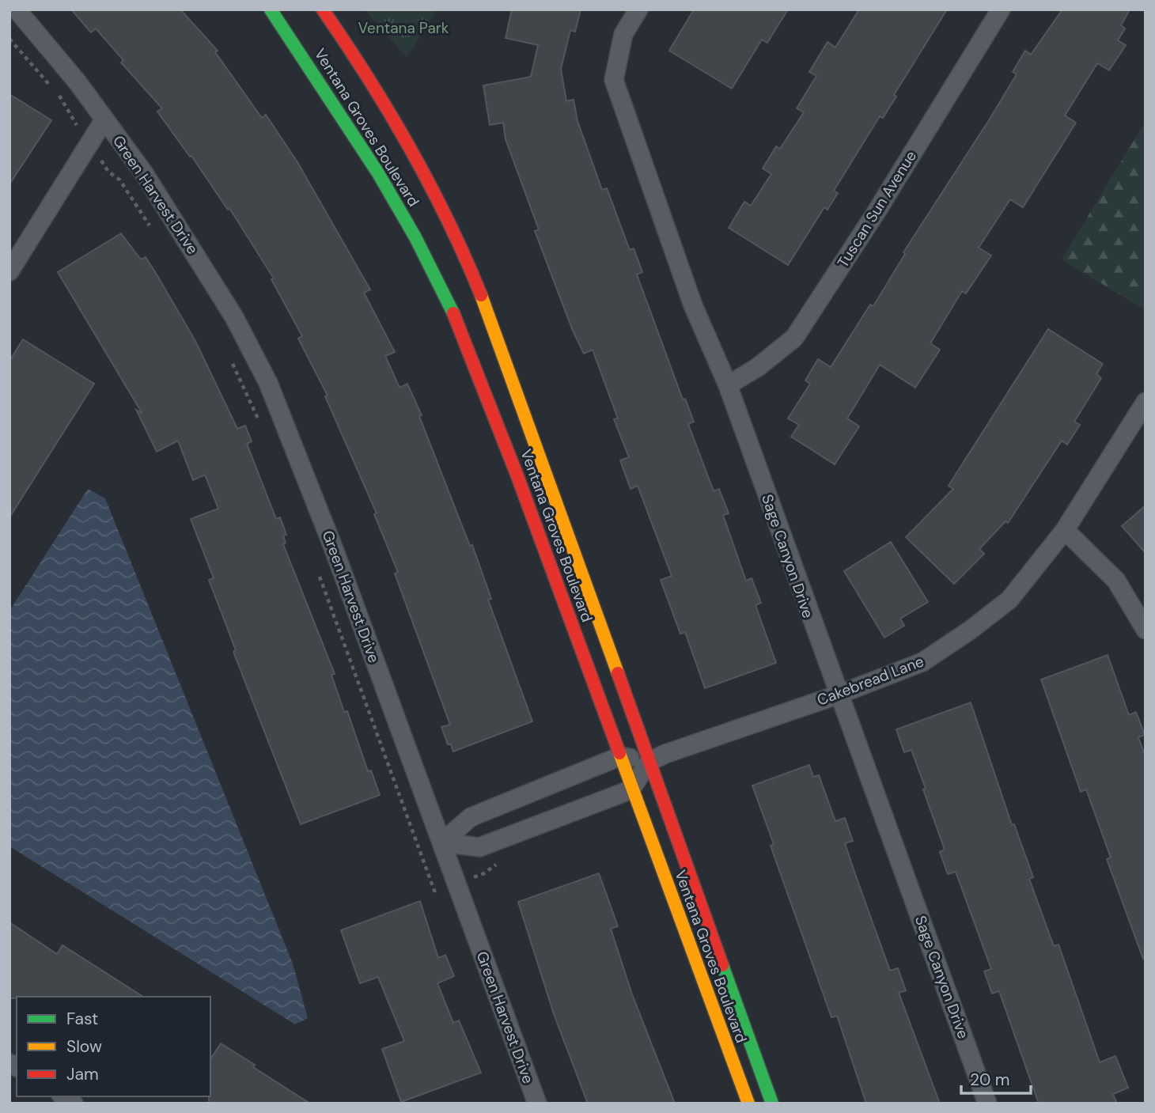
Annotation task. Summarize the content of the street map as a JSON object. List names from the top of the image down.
{
  "streets": {
    "street": [
      "Ventana Groves Boulevard",
      "Green Harvest Drive",
      "Tuscan Sun Avenue",
      "Sage Canyon Drive",
      "Cakebread Lane"
    ]
  },
  "crossings": [
    ["Ventana Groves Boulevard", "Cakebread Lane"],
    ["Tuscan Sun Avenue", "Sage Canyon Drive"],
    ["Sage Canyon Drive", "Cakebread Lane"]
  ],
  "parks": ["Ventana Park"],
  "legend": ["Fast", "Slow", "Jam"],
  "scale_bar": "20 m"
}
